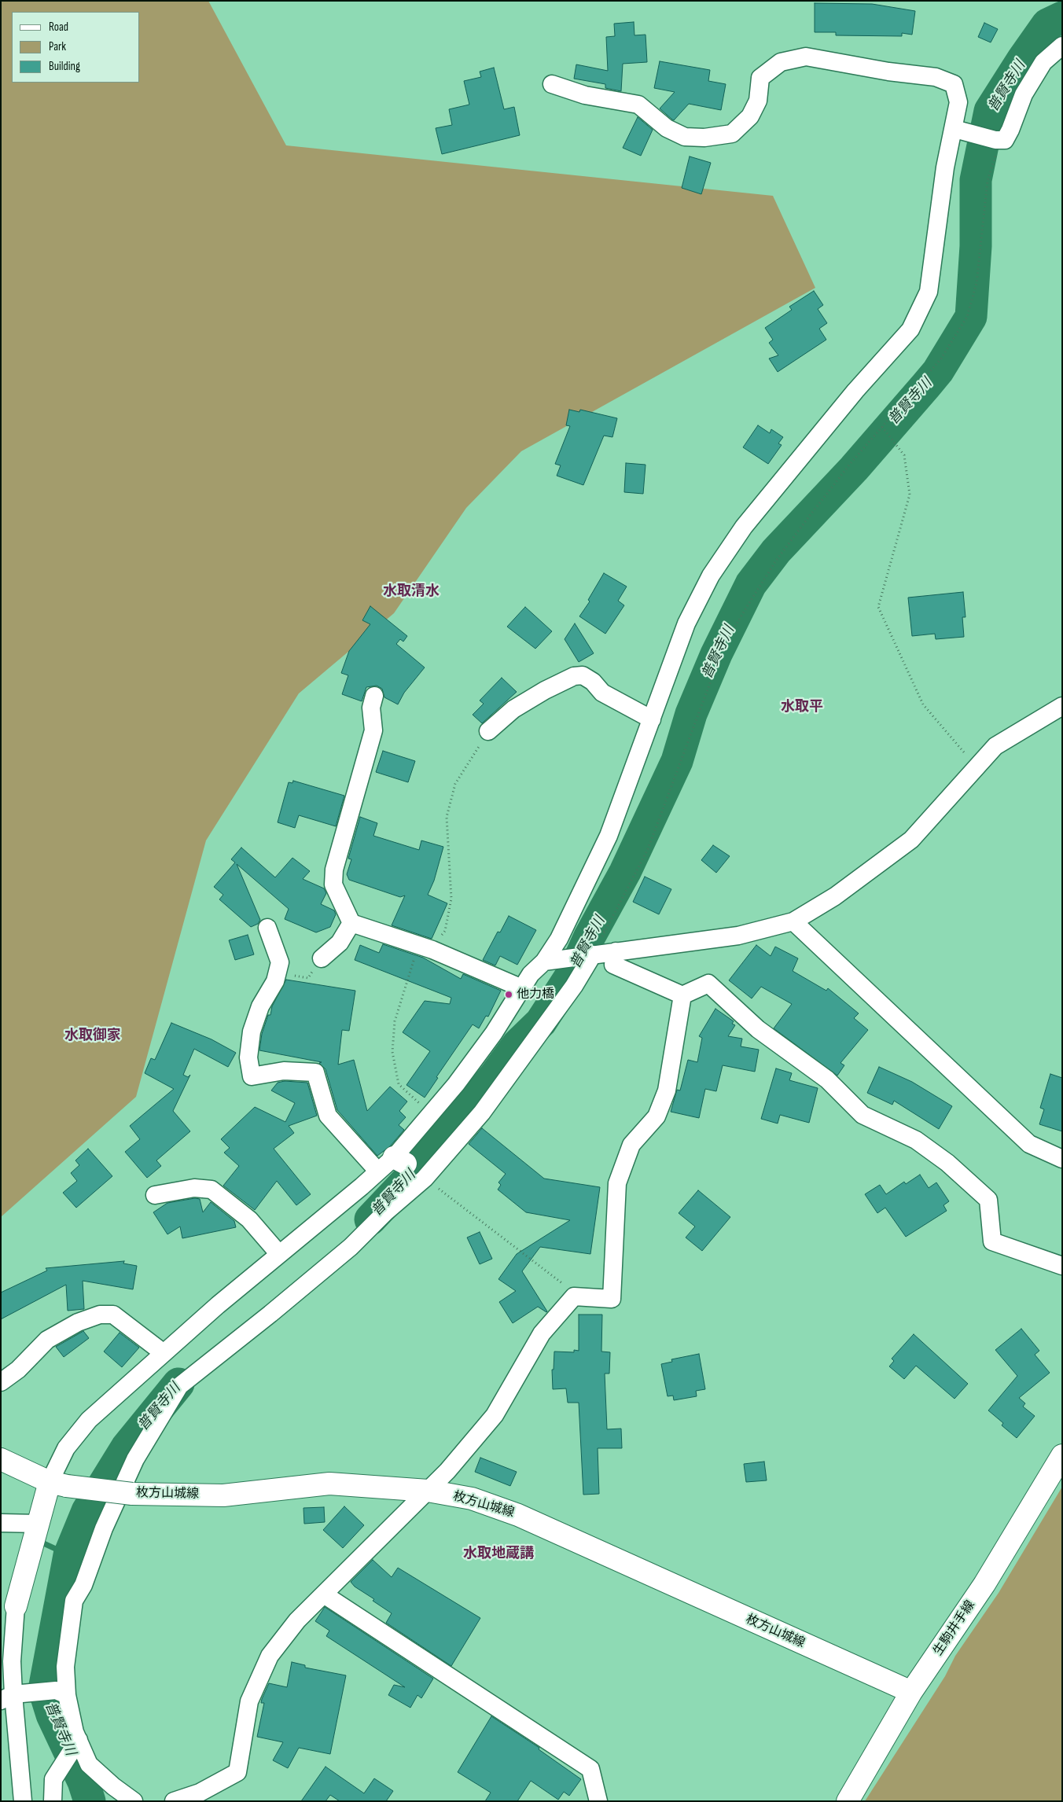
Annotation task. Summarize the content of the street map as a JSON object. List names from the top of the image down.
{
  "streets": {
    "main road": ["枚方山城線", "生駒井手線"]
  },
  "crossings": [
    ["枚方山城線", "生駒井手線"]
  ],
  "districts": [
    "水取清水",
    "水取平",
    "水取御家",
    "水取地蔵講"
  ],
  "water": ["普賢寺川"],
  "places": ["他力橋"],
  "legend": ["Road", "Park", "Building"]
}
